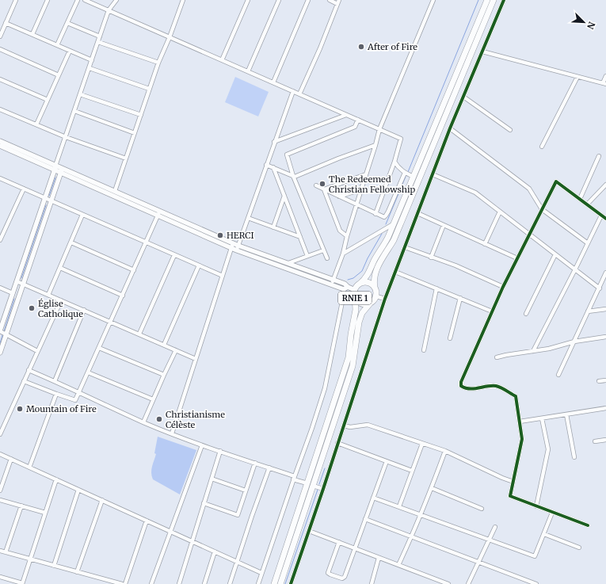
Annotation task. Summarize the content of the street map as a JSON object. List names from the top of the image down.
{
  "streets": {
    "highway": ["RNIE 1"]
  },
  "places": [
    "After of Fire",
    "The Redeemed Christian Fellowship",
    "HERCI",
    "Église Catholique",
    "Mountain of Fire",
    "Christianisme Célèste"
  ],
  "north": "bottom right"
}
